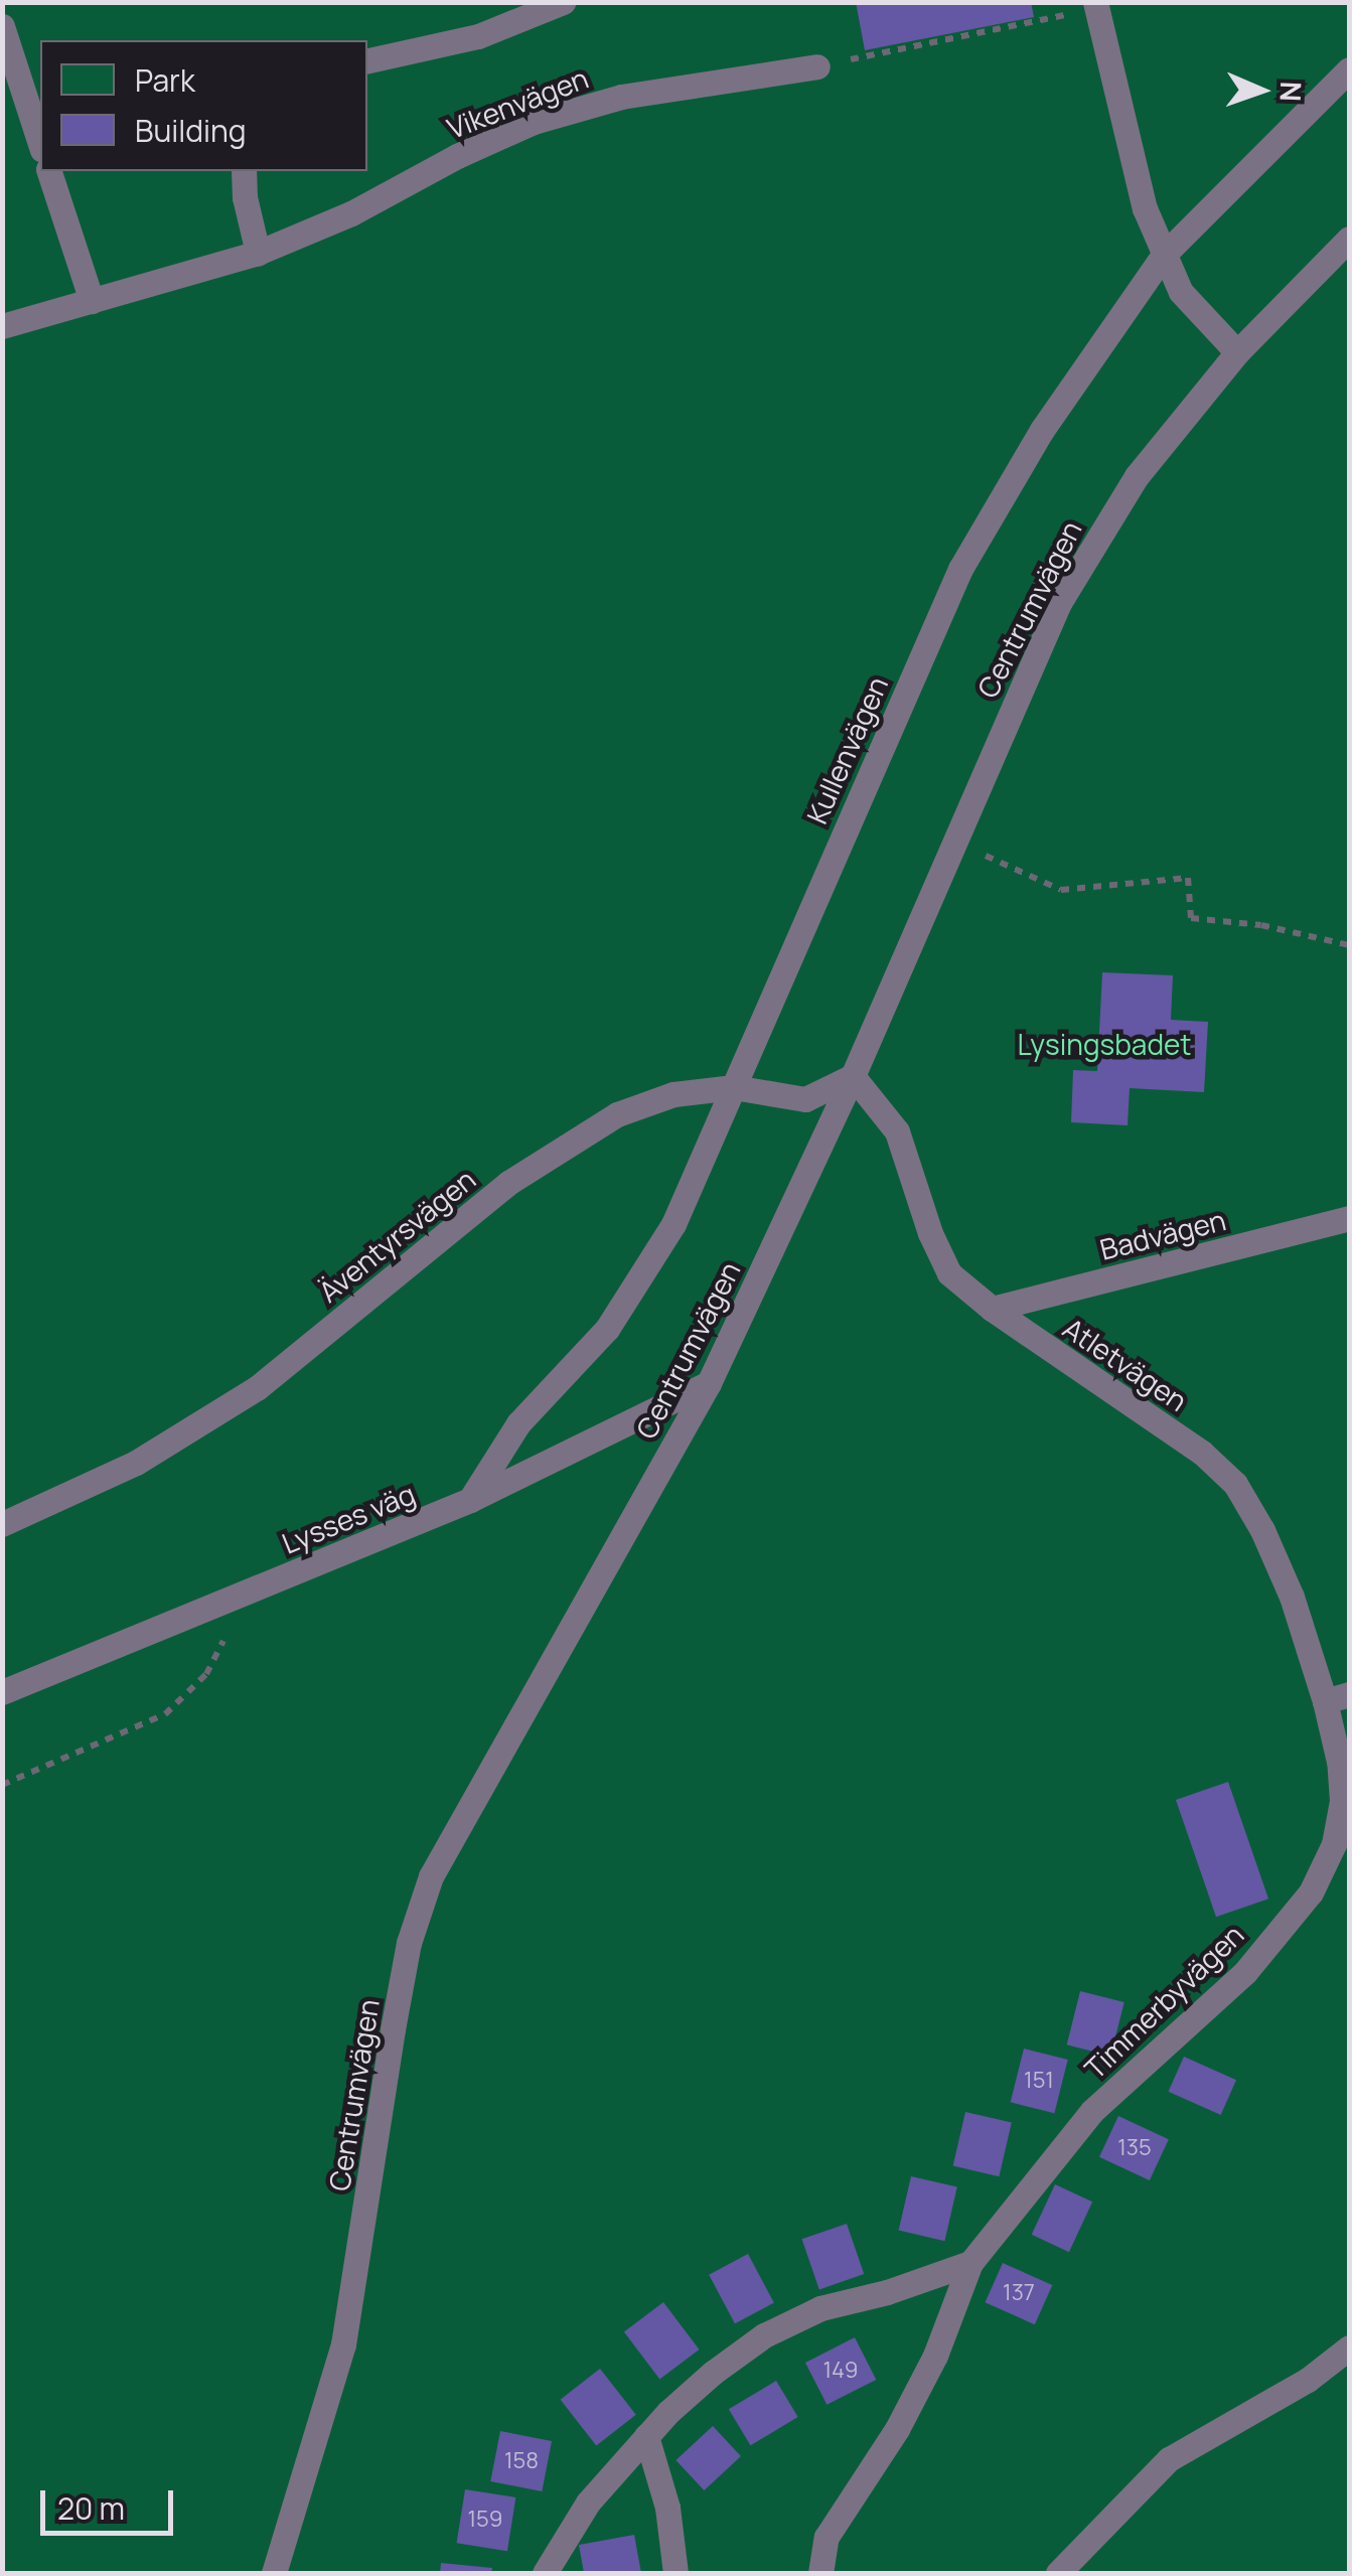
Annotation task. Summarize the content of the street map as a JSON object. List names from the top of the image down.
{
  "streets": {
    "lane": [
      "Vikenvägen",
      "Centrumvägen",
      "Kullenvägen",
      "Badvägen",
      "Äventyrsvägen",
      "Atletvägen",
      "Lysses väg",
      "Timmerbyvägen"
    ]
  },
  "crossings": [
    ["Centrumvägen", "Äventyrsvägen"],
    ["Centrumvägen", "Atletvägen"],
    ["Centrumvägen", "Lysses väg"],
    ["Kullenvägen", "Äventyrsvägen"],
    ["Kullenvägen", "Lysses väg"],
    ["Badvägen", "Atletvägen"],
    ["Äventyrsvägen", "Atletvägen"],
    ["Atletvägen", "Timmerbyvägen"]
  ],
  "parks": ["Lysingsbadet"],
  "house_numbers": [
    "151",
    "135",
    "137",
    "149",
    "158",
    "159"
  ],
  "legend": ["Park", "Building"],
  "scale_bar": "20 m",
  "north": "right"
}
